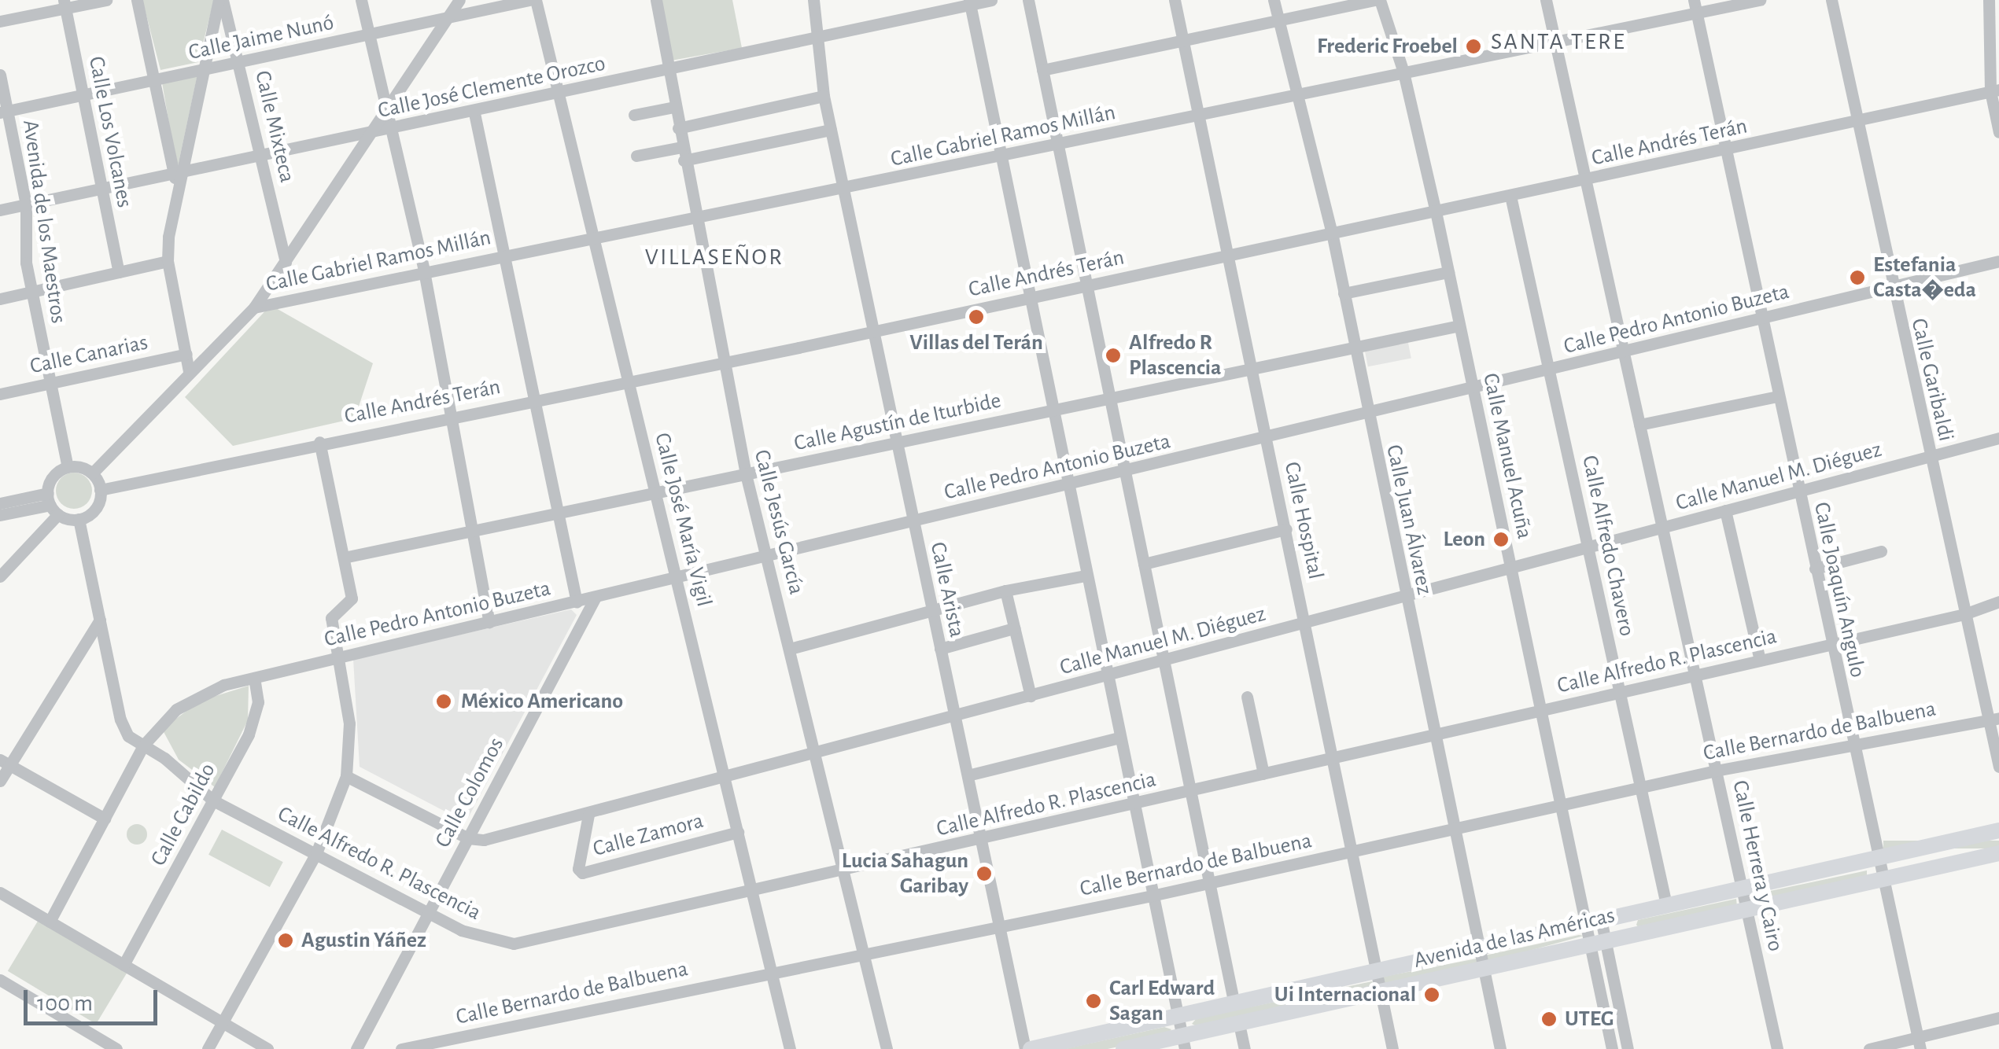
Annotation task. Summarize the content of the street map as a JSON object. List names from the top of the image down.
{
  "streets": {
    "main road": ["Avenida de las Américas"],
    "street": [
      "Calle Jaime Nunó",
      "Calle José Clemente Orozco",
      "Calle Mixteca",
      "Calle Los Volcanes",
      "Calle Gabriel Ramos Millán",
      "Calle Andrés Terán",
      "Avenida de los Maestros",
      "Calle Pedro Antonio Buzeta",
      "Calle Canarias",
      "Calle Garibaldi",
      "Calle Agustín de Iturbide",
      "Calle Manuel Acuña",
      "Calle Manuel M. Diéguez",
      "Calle José María Vigil",
      "Calle Juan Álvarez",
      "Calle Hospital",
      "Calle Jesús García",
      "Calle Alfredo Chavero",
      "Calle Arista",
      "Calle Joaquín Angulo",
      "Calle Alfredo R. Plascencia",
      "Calle Bernardo de Balbuena",
      "Calle Colomos",
      "Calle Cabildo",
      "Calle Zamora",
      "Calle Herrera y Cairo"
    ]
  },
  "crossings": [
    ["Calle Jaime Nunó", "Calle Mixteca"],
    ["Calle Jaime Nunó", "Calle Los Volcanes"],
    ["Calle Jaime Nunó", "Avenida de los Maestros"],
    ["Calle Jaime Nunó", "Calle José María Vigil"],
    ["Calle José Clemente Orozco", "Calle Mixteca"],
    ["Calle José Clemente Orozco", "Calle Los Volcanes"],
    ["Calle José Clemente Orozco", "Avenida de los Maestros"],
    ["Calle José Clemente Orozco", "Calle José María Vigil"],
    ["Calle José Clemente Orozco", "Calle Jesús García"],
    ["Calle José Clemente Orozco", "Calle Arista"],
    ["Calle Gabriel Ramos Millán", "Calle Manuel Acuña"],
    ["Calle Gabriel Ramos Millán", "Calle José María Vigil"],
    ["Calle Gabriel Ramos Millán", "Calle Juan Álvarez"],
    ["Calle Gabriel Ramos Millán", "Calle Hospital"],
    ["Calle Gabriel Ramos Millán", "Calle Jesús García"],
    ["Calle Gabriel Ramos Millán", "Calle Arista"],
    ["Calle Gabriel Ramos Millán", "Calle Joaquín Angulo"],
    ["Calle Gabriel Ramos Millán", "Calle Herrera y Cairo"],
    ["Calle Andrés Terán", "Avenida de los Maestros"],
    ["Calle Andrés Terán", "Calle Garibaldi"],
    ["Calle Andrés Terán", "Calle Manuel Acuña"],
    ["Calle Andrés Terán", "Calle José María Vigil"],
    ["Calle Andrés Terán", "Calle Juan Álvarez"],
    ["Calle Andrés Terán", "Calle Hospital"],
    ["Calle Andrés Terán", "Calle Jesús García"],
    ["Calle Andrés Terán", "Calle Alfredo Chavero"],
    ["Calle Andrés Terán", "Calle Arista"],
    ["Calle Andrés Terán", "Calle Joaquín Angulo"],
    ["Calle Andrés Terán", "Calle Herrera y Cairo"],
    ["Avenida de los Maestros", "Calle Canarias"],
    ["Calle Pedro Antonio Buzeta", "Calle Garibaldi"],
    ["Calle Pedro Antonio Buzeta", "Calle Manuel Acuña"],
    ["Calle Pedro Antonio Buzeta", "Calle José María Vigil"],
    ["Calle Pedro Antonio Buzeta", "Calle Juan Álvarez"],
    ["Calle Pedro Antonio Buzeta", "Calle Hospital"],
    ["Calle Pedro Antonio Buzeta", "Calle Jesús García"],
    ["Calle Pedro Antonio Buzeta", "Calle Alfredo Chavero"],
    ["Calle Pedro Antonio Buzeta", "Calle Arista"],
    ["Calle Pedro Antonio Buzeta", "Calle Joaquín Angulo"],
    ["Calle Pedro Antonio Buzeta", "Calle Alfredo R. Plascencia"],
    ["Calle Pedro Antonio Buzeta", "Calle Colomos"],
    ["Calle Pedro Antonio Buzeta", "Calle Cabildo"],
    ["Calle Pedro Antonio Buzeta", "Calle Herrera y Cairo"],
    ["Calle Garibaldi", "Calle Manuel M. Diéguez"],
    ["Calle Garibaldi", "Calle Alfredo R. Plascencia"],
    ["Calle Garibaldi", "Calle Bernardo de Balbuena"],
    ["Calle Agustín de Iturbide", "Calle Manuel Acuña"],
    ["Calle Agustín de Iturbide", "Calle José María Vigil"],
    ["Calle Agustín de Iturbide", "Calle Juan Álvarez"],
    ["Calle Agustín de Iturbide", "Calle Hospital"],
    ["Calle Agustín de Iturbide", "Calle Jesús García"],
    ["Calle Agustín de Iturbide", "Calle Arista"],
    ["Calle Manuel Acuña", "Calle Manuel M. Diéguez"],
    ["Calle Manuel Acuña", "Calle Alfredo R. Plascencia"],
    ["Calle Manuel Acuña", "Calle Bernardo de Balbuena"],
    ["Calle Manuel Acuña", "Avenida de las Américas"],
    ["Calle Manuel M. Diéguez", "Calle José María Vigil"],
    ["Calle Manuel M. Diéguez", "Calle Juan Álvarez"],
    ["Calle Manuel M. Diéguez", "Calle Hospital"],
    ["Calle Manuel M. Diéguez", "Calle Jesús García"],
    ["Calle Manuel M. Diéguez", "Calle Alfredo Chavero"],
    ["Calle Manuel M. Diéguez", "Calle Arista"],
    ["Calle Manuel M. Diéguez", "Calle Joaquín Angulo"],
    ["Calle Manuel M. Diéguez", "Calle Colomos"],
    ["Calle Manuel M. Diéguez", "Calle Zamora"],
    ["Calle Manuel M. Diéguez", "Calle Herrera y Cairo"],
    ["Calle José María Vigil", "Calle Alfredo R. Plascencia"],
    ["Calle José María Vigil", "Calle Bernardo de Balbuena"],
    ["Calle José María Vigil", "Calle Zamora"],
    ["Calle Juan Álvarez", "Calle Alfredo R. Plascencia"],
    ["Calle Juan Álvarez", "Calle Bernardo de Balbuena"],
    ["Calle Juan Álvarez", "Avenida de las Américas"],
    ["Calle Hospital", "Calle Alfredo R. Plascencia"],
    ["Calle Hospital", "Calle Bernardo de Balbuena"],
    ["Calle Hospital", "Avenida de las Américas"],
    ["Calle Jesús García", "Calle Alfredo R. Plascencia"],
    ["Calle Jesús García", "Calle Bernardo de Balbuena"],
    ["Calle Alfredo Chavero", "Calle Alfredo R. Plascencia"],
    ["Calle Alfredo Chavero", "Calle Bernardo de Balbuena"],
    ["Calle Alfredo Chavero", "Avenida de las Américas"],
    ["Calle Arista", "Calle Alfredo R. Plascencia"],
    ["Calle Arista", "Calle Bernardo de Balbuena"],
    ["Calle Arista", "Avenida de las Américas"],
    ["Calle Joaquín Angulo", "Calle Alfredo R. Plascencia"],
    ["Calle Joaquín Angulo", "Calle Bernardo de Balbuena"],
    ["Calle Joaquín Angulo", "Avenida de las Américas"],
    ["Calle Alfredo R. Plascencia", "Calle Colomos"],
    ["Calle Alfredo R. Plascencia", "Calle Cabildo"],
    ["Calle Alfredo R. Plascencia", "Calle Herrera y Cairo"],
    ["Calle Bernardo de Balbuena", "Calle Herrera y Cairo"],
    ["Calle Herrera y Cairo", "Avenida de las Américas"]
  ],
  "districts": ["SANTA TERE", "VILLASEÑOR"],
  "places": [
    "Frederic Froebel",
    "Estefania Casta�eda",
    "Villas del Terán",
    "Alfredo R Plascencia",
    "Leon",
    "México Americano",
    "Lucia Sahagun Garibay",
    "Agustin Yáñez",
    "Ui Internacional",
    "Carl Edward Sagan",
    "UTEG"
  ],
  "scale_bar": "100 m"
}
